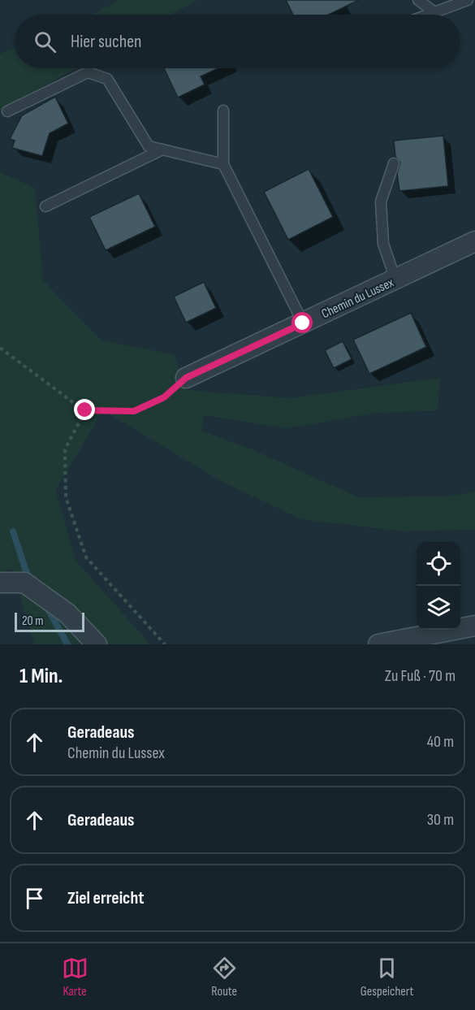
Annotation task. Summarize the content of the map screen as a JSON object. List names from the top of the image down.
{
  "streets": {
    "street": ["Chemin du Lussex"]
  },
  "scale_bar": "20 m",
  "page": {
    "search": "Hier suchen",
    "scale": "20 m",
    "heading": ["1 Min.", "Zu Fuß · 70 m"],
    "list": [
      ["Geradeaus", "Chemin du Lussex", "40 m"],
      ["Geradeaus", "30 m"],
      "Ziel erreicht"
    ],
    "nav": ["Karte", "Route", "Gespeichert"]
  }
}
